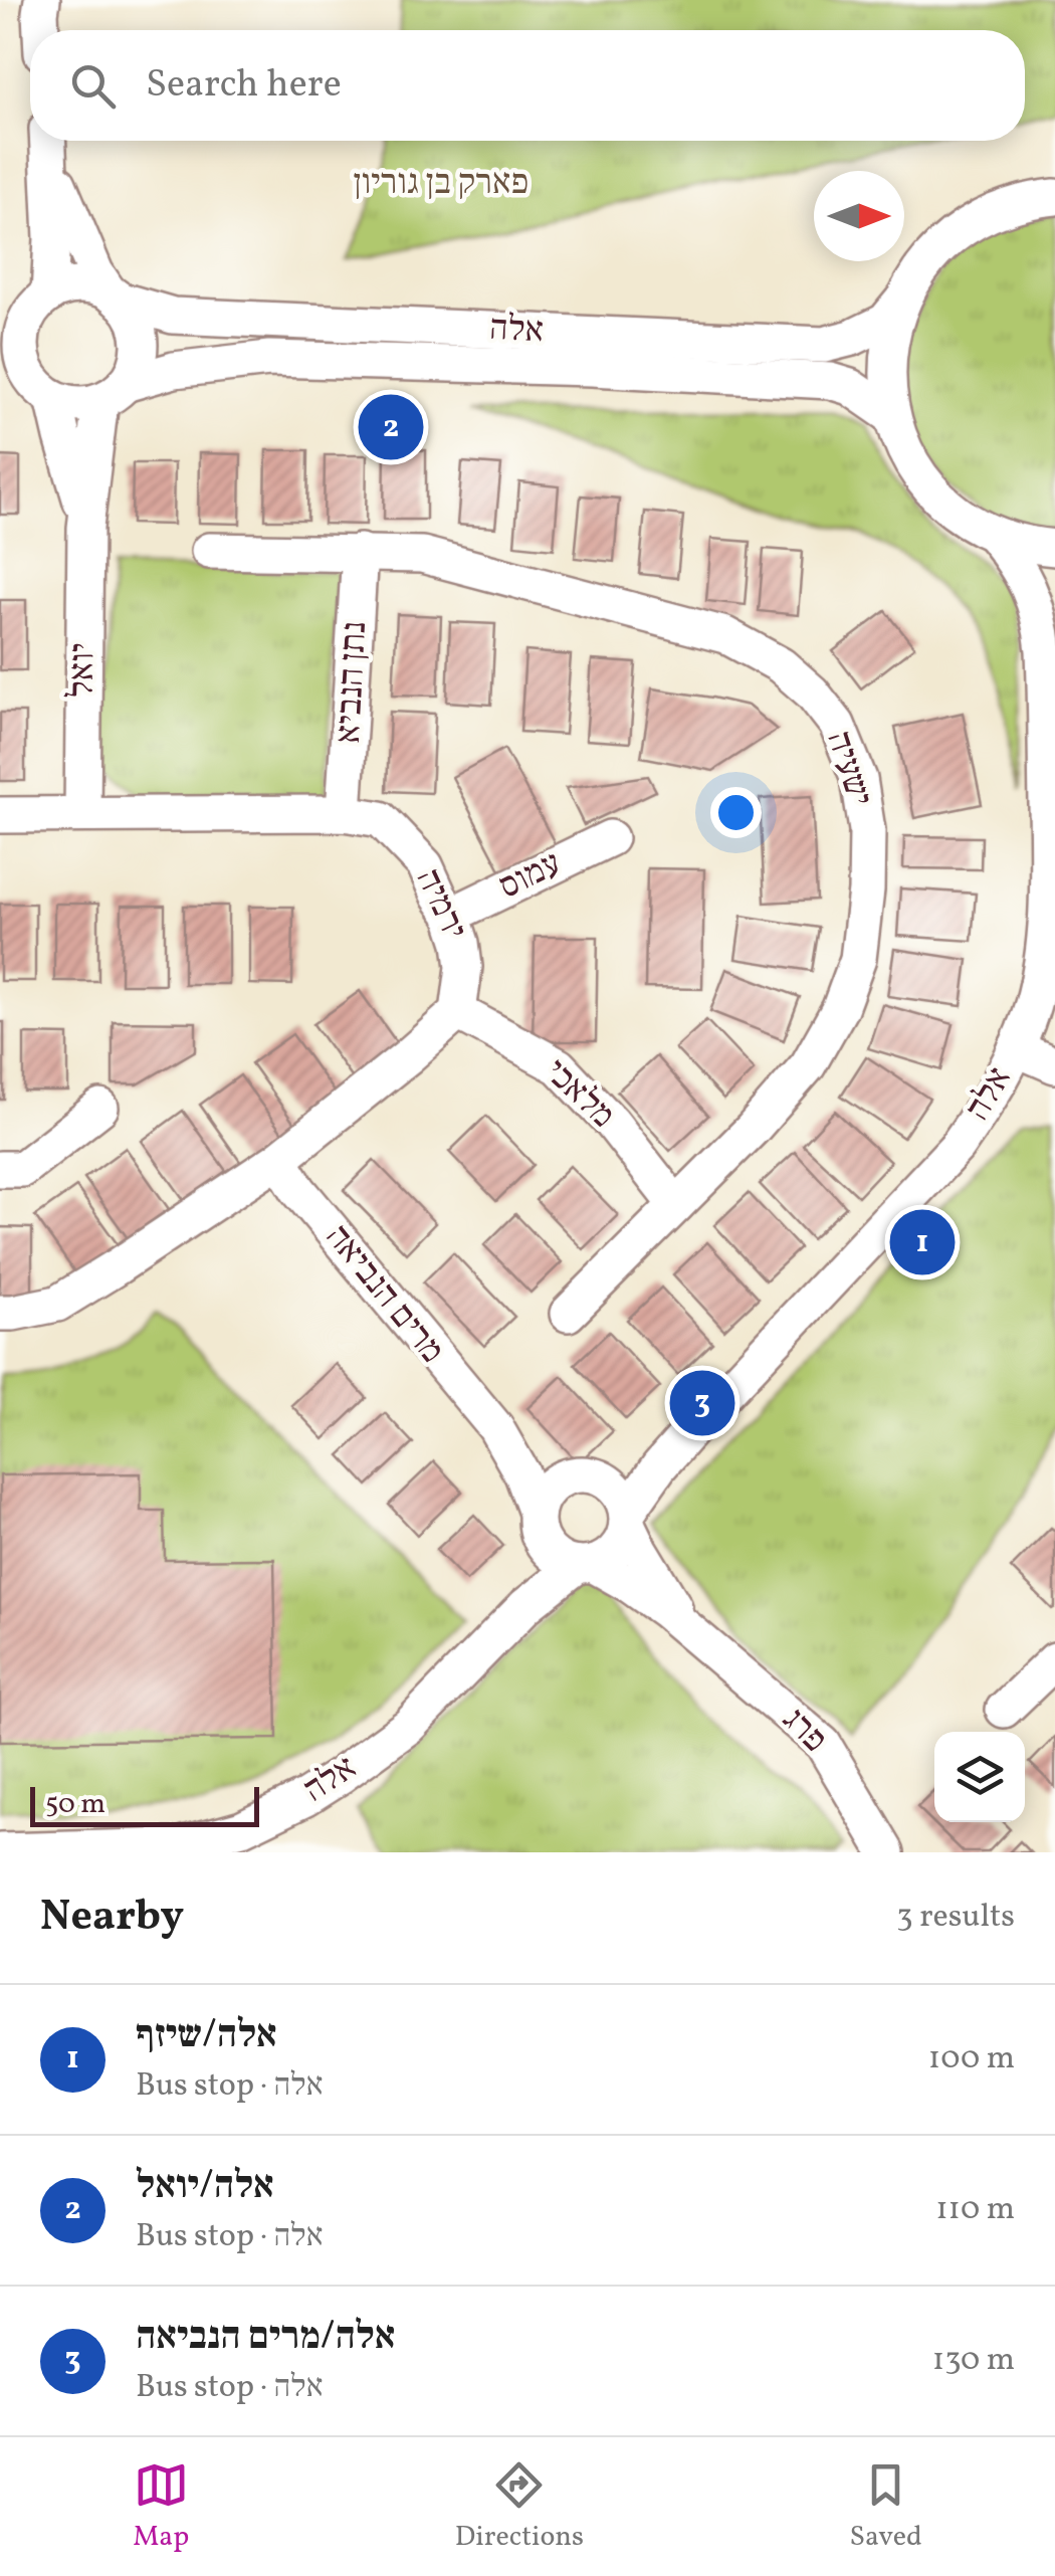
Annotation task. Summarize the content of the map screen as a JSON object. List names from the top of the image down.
{
  "streets": {
    "street": [
      "אלה",
      "יואל",
      "נתן הנביא",
      "ישעיה",
      "עמוס",
      "ירמיה",
      "מלאכי",
      "מרים הנביאה",
      "פרג"
    ]
  },
  "crossings": [
    ["אלה", "יואל"],
    ["אלה", "מרים הנביאה"],
    ["אלה", "פרג"],
    ["יואל", "ירמיה"],
    ["נתן הנביא", "ישעיה"],
    ["נתן הנביא", "ירמיה"],
    ["ישעיה", "מלאכי"],
    ["עמוס", "ירמיה"],
    ["ירמיה", "מלאכי"],
    ["מרים הנביאה", "פרג"]
  ],
  "parks": ["פארק בן גוריון"],
  "scale_bar": "50 m",
  "north": "right",
  "page": {
    "search": "Search here",
    "pins": ["2", "1", "3"],
    "scale": "50 m",
    "heading": ["Nearby", "3 results"],
    "list": [
      {
        "mark": "1",
        "name": "אלה/שיזף",
        "note": "Bus stop · אלה",
        "value": "100 m"
      },
      {
        "mark": "2",
        "name": "אלה/יואל",
        "note": "Bus stop · אלה",
        "value": "110 m"
      },
      {
        "mark": "3",
        "name": "אלה/מרים הנביאה",
        "note": "Bus stop · אלה",
        "value": "130 m"
      }
    ],
    "nav": ["Map", "Directions", "Saved"]
  }
}
